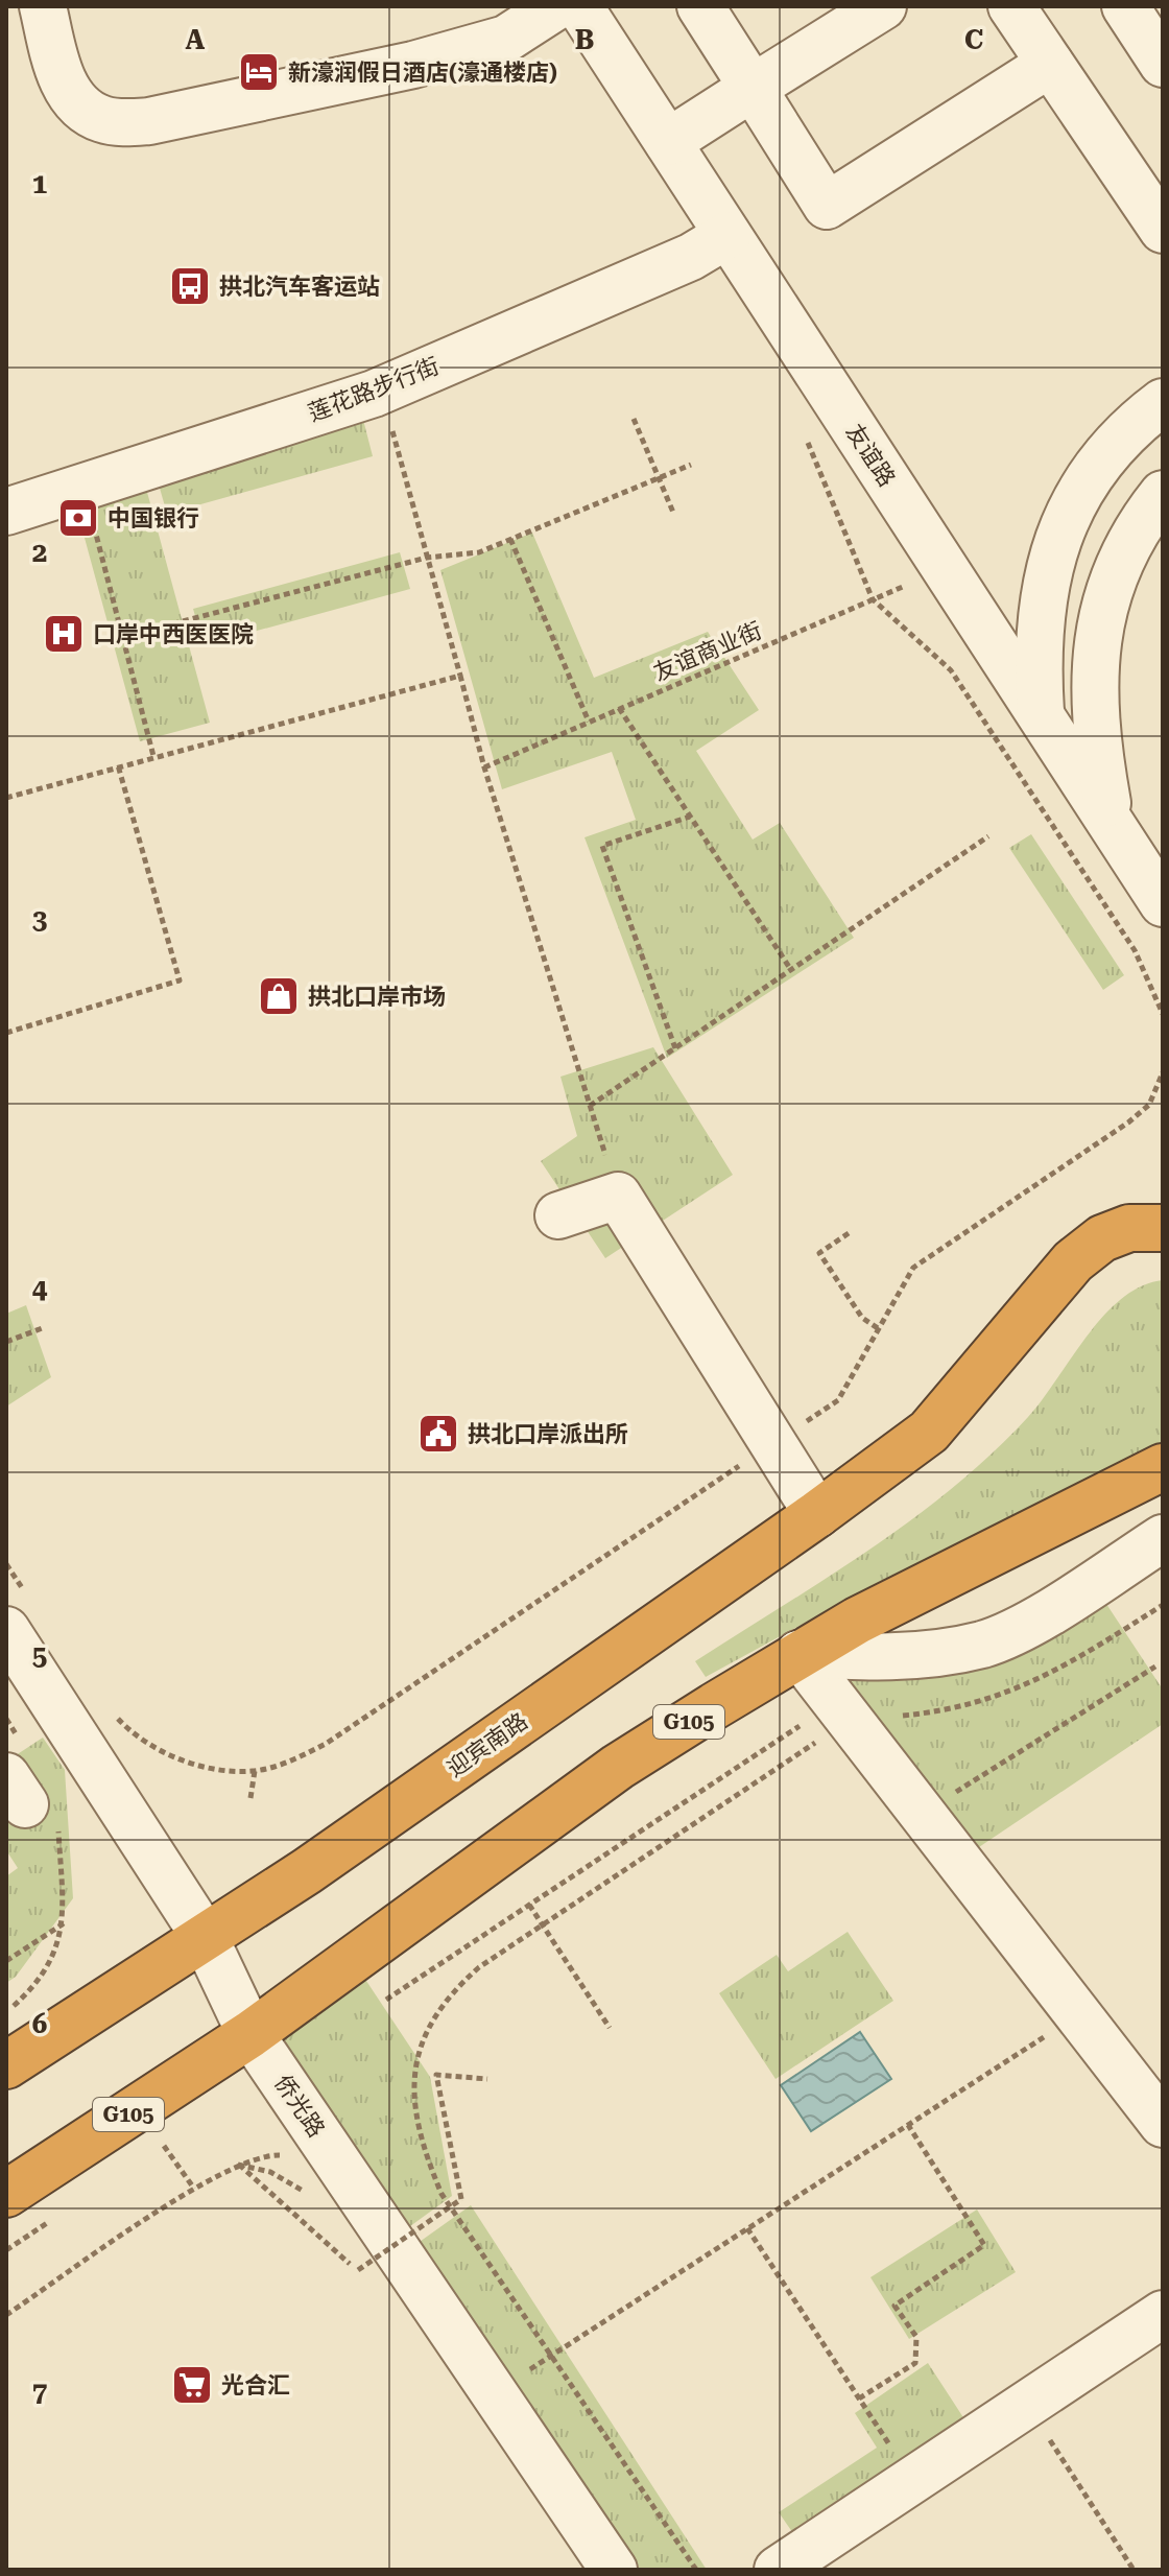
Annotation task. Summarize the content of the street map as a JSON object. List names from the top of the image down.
{
  "streets": {
    "highway": ["G105", "迎宾南路"],
    "street": ["莲花路步行街", "友谊路", "侨光路"],
    "path": ["友谊商业街"]
  },
  "crossings": [
    ["莲花路步行街", "友谊路"],
    ["友谊路", "友谊商业街"],
    ["G105", "侨光路"],
    ["迎宾南路", "侨光路"]
  ],
  "places": {
    "hotel": ["新濠润假日酒店(濠通楼店)"],
    "bus stop": ["拱北汽车客运站"],
    "bank": ["中国银行"],
    "hospital": ["口岸中西医医院"],
    "shop": ["拱北口岸市场"],
    "public building": ["拱北口岸派出所"],
    "supermarket": ["光合汇"]
  },
  "grid": {
    "columns": ["A", "B", "C"],
    "rows": [
      "1",
      "2",
      "3",
      "4",
      "5",
      "6",
      "7"
    ]
  }
}
